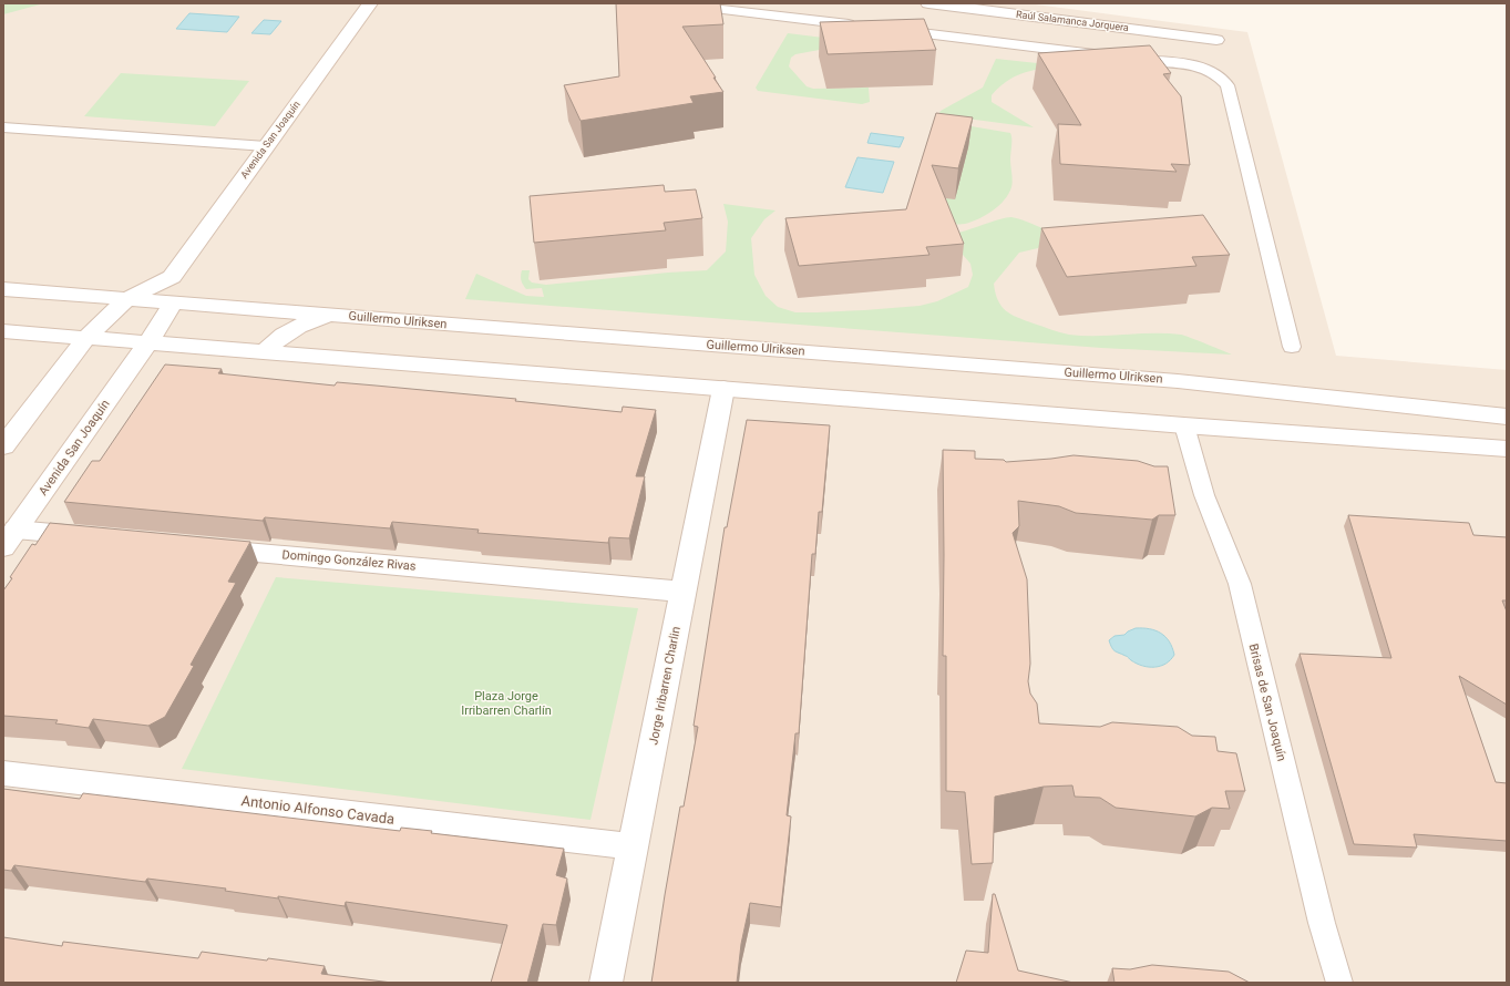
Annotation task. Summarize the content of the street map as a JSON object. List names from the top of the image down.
{
  "streets": {
    "street": [
      "Raúl Salamanca Jorquera",
      "Avenida San Joaquín",
      "Guillermo Ulriksen",
      "Domingo González Rivas",
      "Jorge Iribarren Charlin",
      "Antonio Alfonso Cavada"
    ],
    "lane": ["Brisas de San Joaquín"]
  },
  "crossings": [
    ["Avenida San Joaquín", "Guillermo Ulriksen"],
    ["Domingo González Rivas", "Jorge Iribarren Charlin"],
    ["Jorge Iribarren Charlin", "Antonio Alfonso Cavada"]
  ],
  "parks": ["Plaza Jorge Irribarren Charlín"]
}
